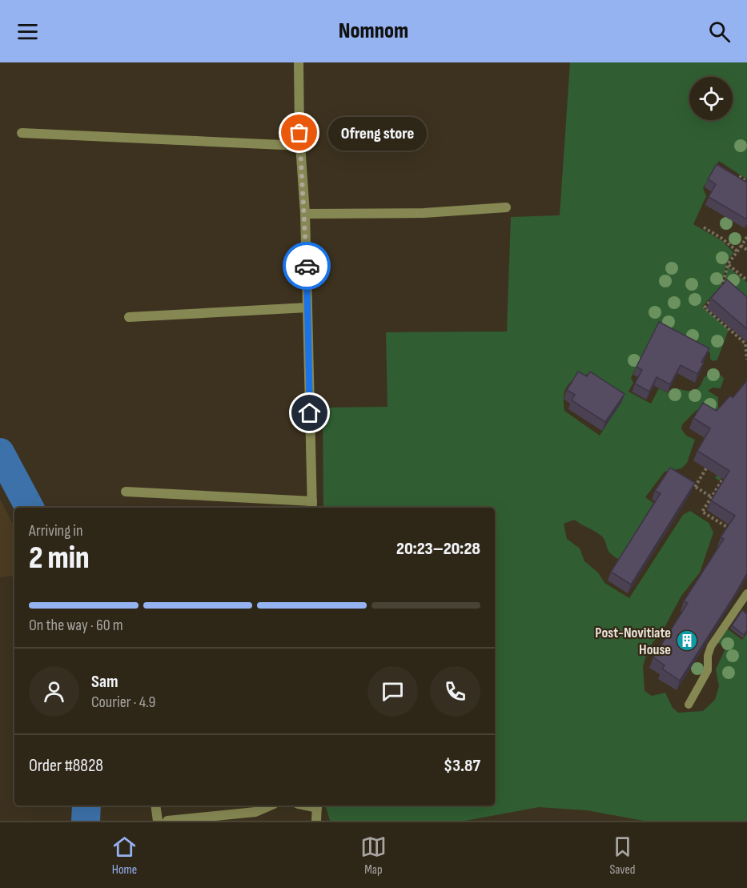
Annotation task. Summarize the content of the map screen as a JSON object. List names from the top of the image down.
{
  "places": {
    "other": ["Ofreng store"],
    "building": ["Post-Novitiate House"]
  },
  "page": {
    "header": "Nomnom",
    "bubble": "Ofreng store",
    "heading": ["2 min", "Arriving in", "20:23–20:28"],
    "panel": [
      "Sam",
      "Courier · 4.9",
      "Order #8828",
      "$3.87"
    ],
    "bar": "On the way · 60 m",
    "tabs": ["Home", "Map", "Saved"]
  }
}
